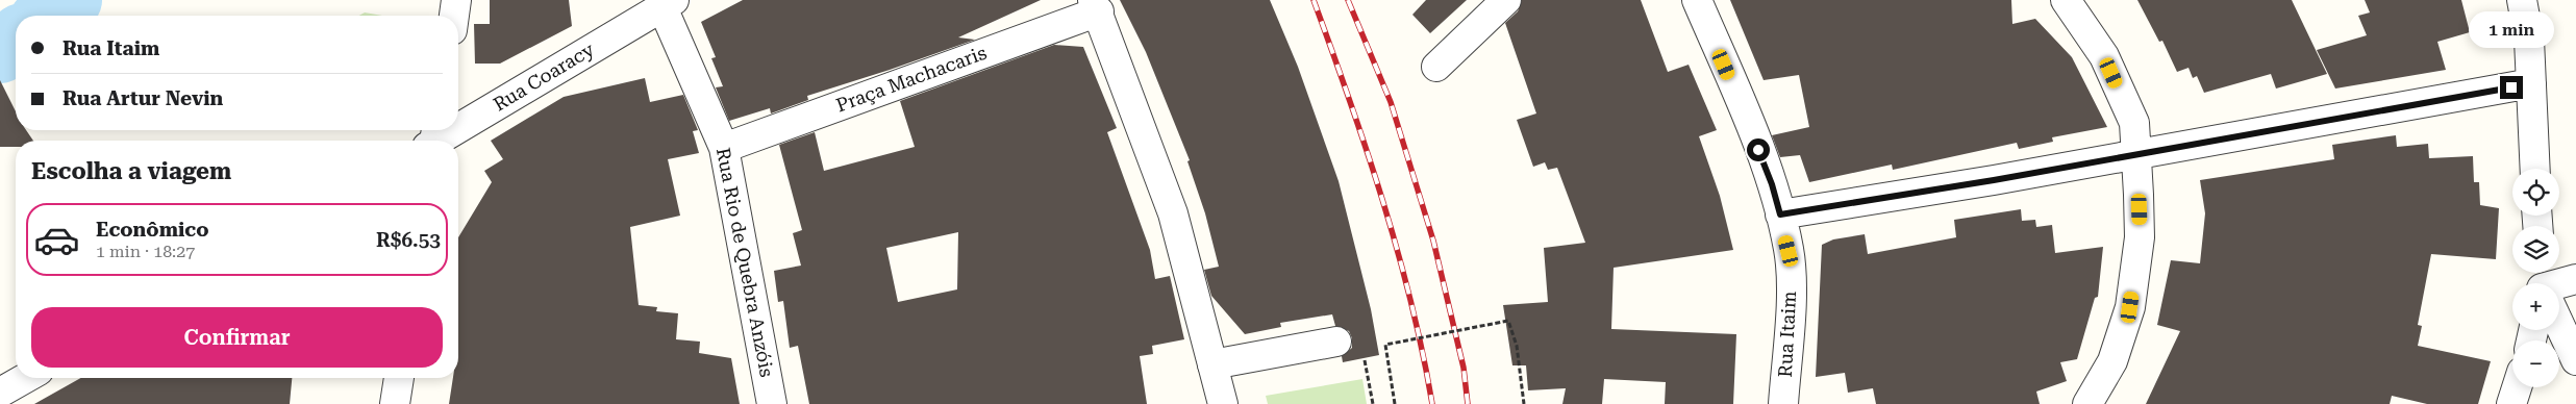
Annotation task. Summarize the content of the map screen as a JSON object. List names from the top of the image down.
{
  "streets": {
    "street": [
      "Rua Coaracy",
      "Praça Machacaris",
      "Rua Rio de Quebra Anzóis",
      "Rua Itaim"
    ]
  },
  "crossings": [
    ["Rua Coaracy", "Rua Rio de Quebra Anzóis"],
    ["Praça Machacaris", "Rua Rio de Quebra Anzóis"]
  ],
  "page": {
    "bubble": "1 min",
    "banner": ["Rua Itaim", "Rua Artur Nevin"],
    "heading": "Escolha a viagem",
    "map_buttons": ["+", "−"],
    "list": [
      {
        "name": "Econômico",
        "note": "1 min · 18:27",
        "value": "R$6.53"
      }
    ],
    "buttons": "Confirmar"
  }
}
